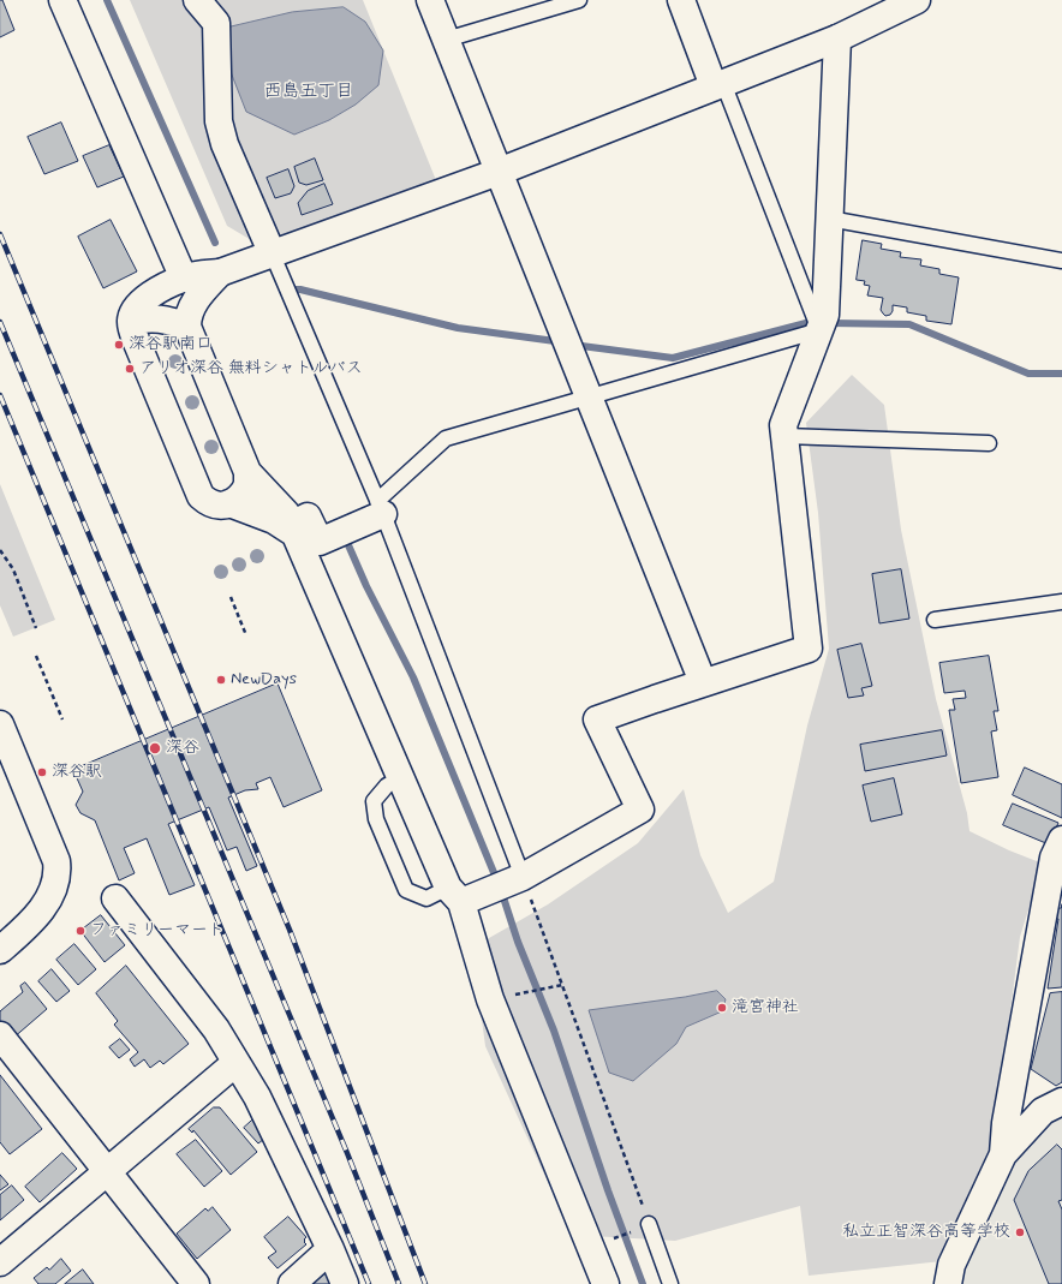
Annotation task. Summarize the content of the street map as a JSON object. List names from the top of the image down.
{
  "districts": ["西島五丁目"],
  "places": [
    "深谷駅南口",
    "アリオ深谷 無料シャトルバス",
    "NewDays",
    "深谷",
    "深谷駅",
    "ファミリーマート",
    "滝宮神社",
    "私立正智深谷高等学校"
  ]
}
